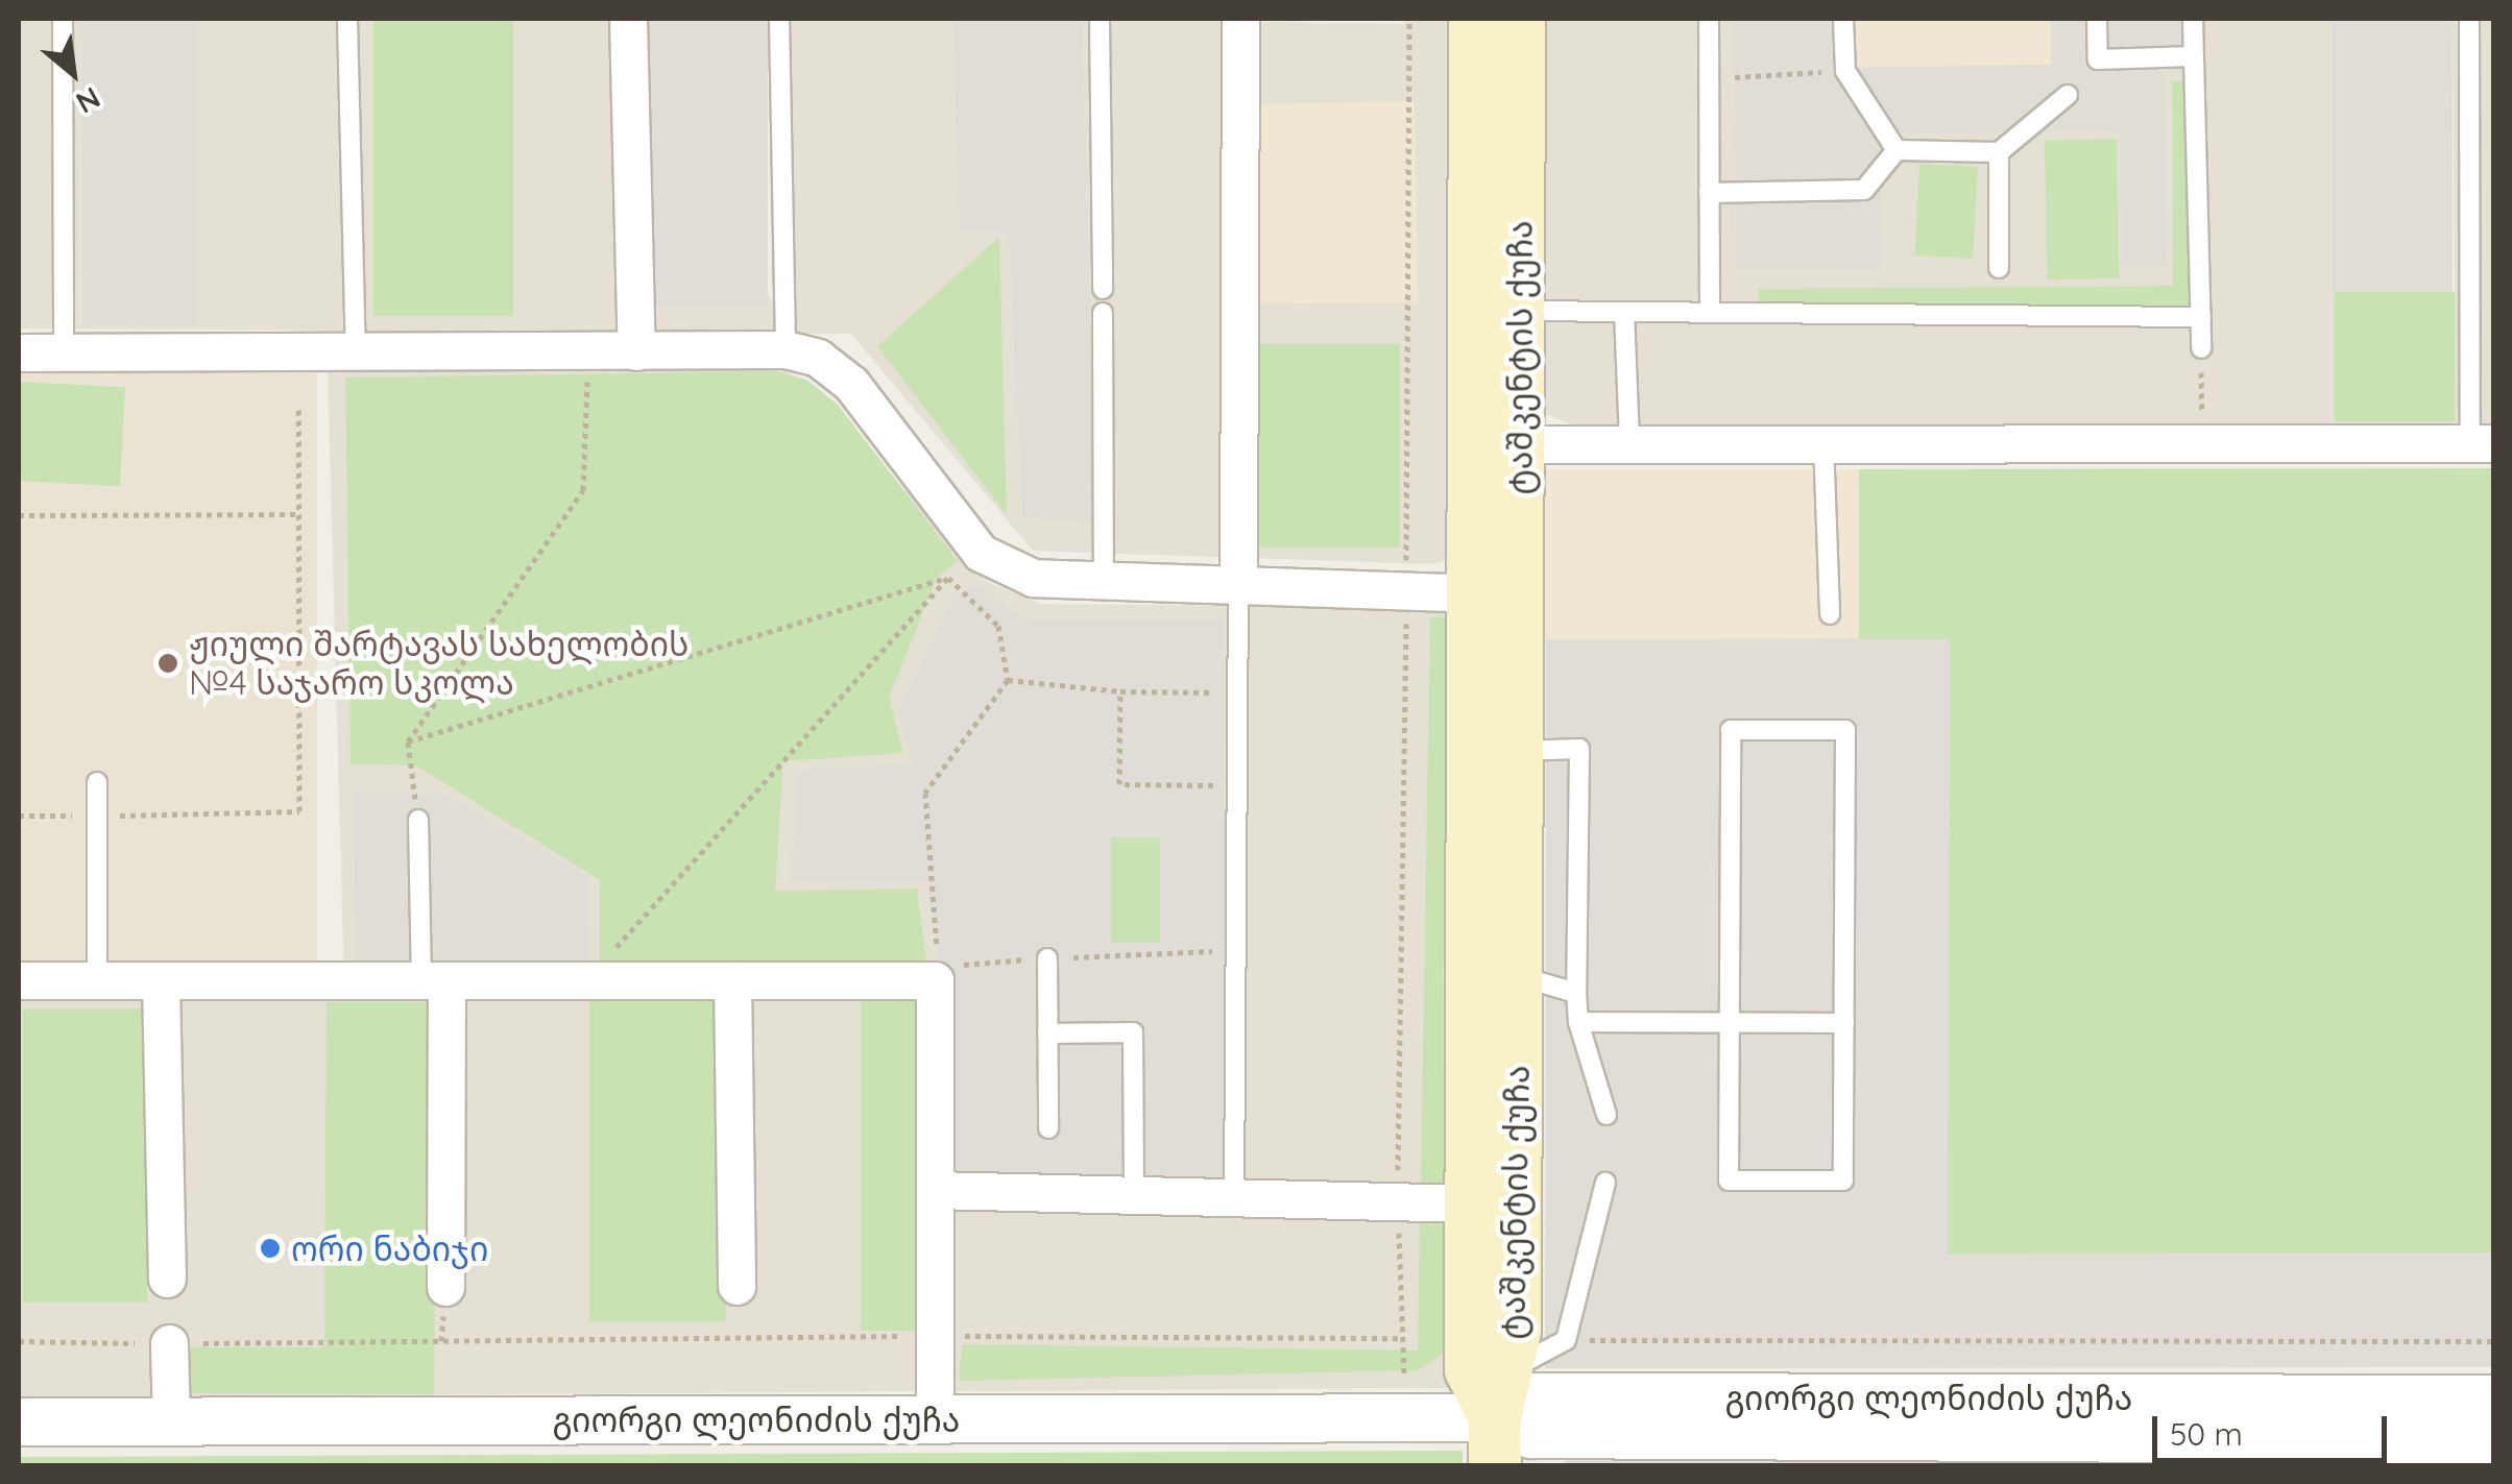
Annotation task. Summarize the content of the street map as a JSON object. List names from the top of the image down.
{
  "streets": {
    "main road": ["ტაშკენტის ქუჩა"],
    "street": ["გიორგი ლეონიძის ქუჩა"]
  },
  "crossings": [
    ["ტაშკენტის ქუჩა", "გიორგი ლეონიძის ქუჩა"]
  ],
  "places": ["ჟიული შარტავას სახელობის №4 საჯარო სკოლა", "ორი ნაბიჯი"],
  "scale_bar": "50 m",
  "north": "bottom right"
}
